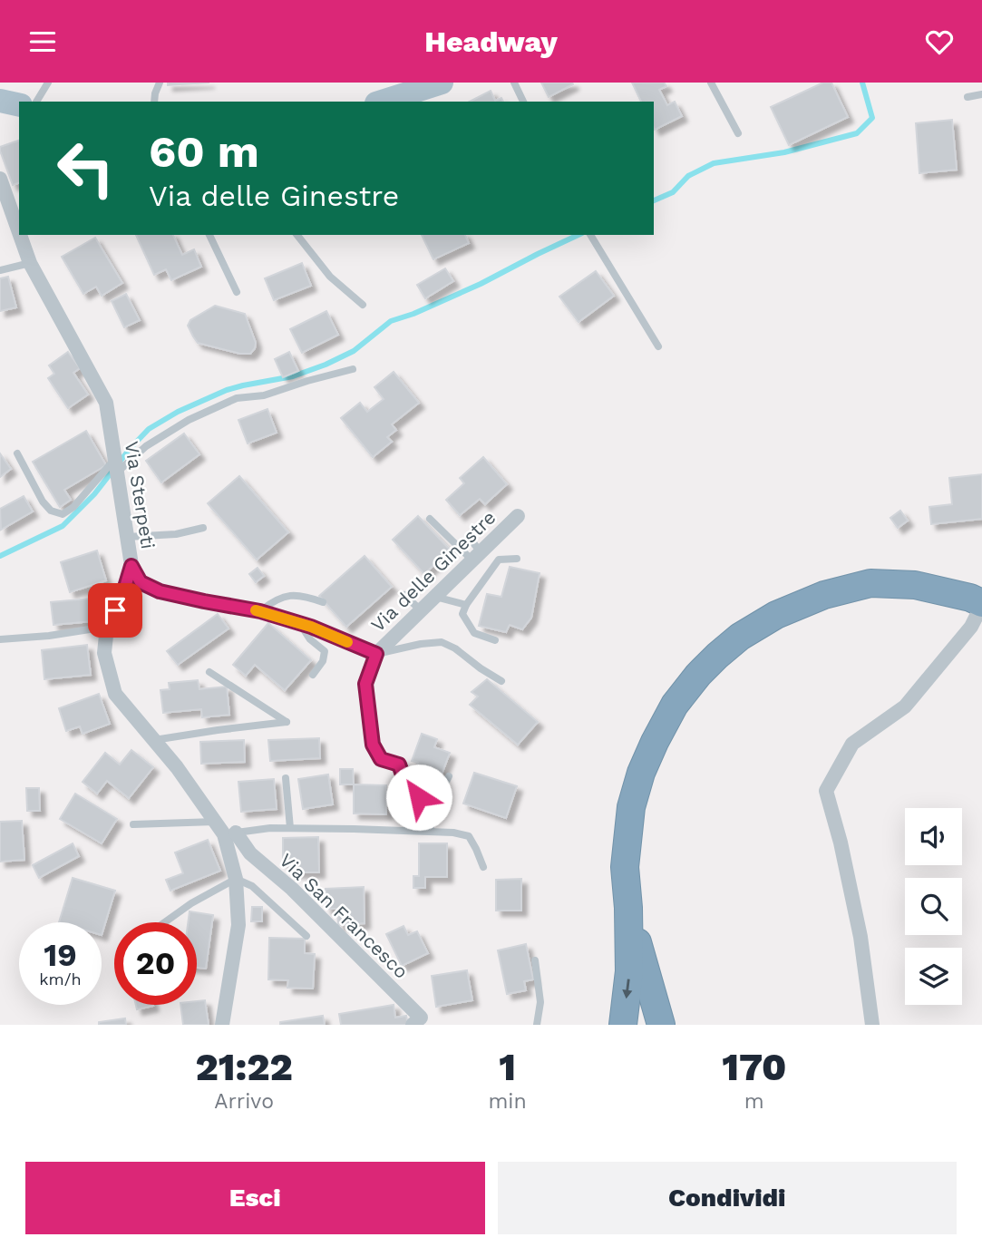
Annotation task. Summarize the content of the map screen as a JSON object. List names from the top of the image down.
{
  "streets": {
    "street": ["Via Sterpeti", "Via delle Ginestre", "Via San Francesco"]
  },
  "crossings": [
    ["Via Sterpeti", "Via delle Ginestre"],
    ["Via Sterpeti", "Via San Francesco"]
  ],
  "page": {
    "header": "Headway",
    "turn": ["60 m", "Via delle Ginestre"],
    "speed": "19 km/h",
    "limit": "20",
    "eta": [
      "21:22",
      "Arrivo",
      "1",
      "min",
      "170",
      "m"
    ],
    "buttons": ["Esci", "Condividi"]
  }
}
